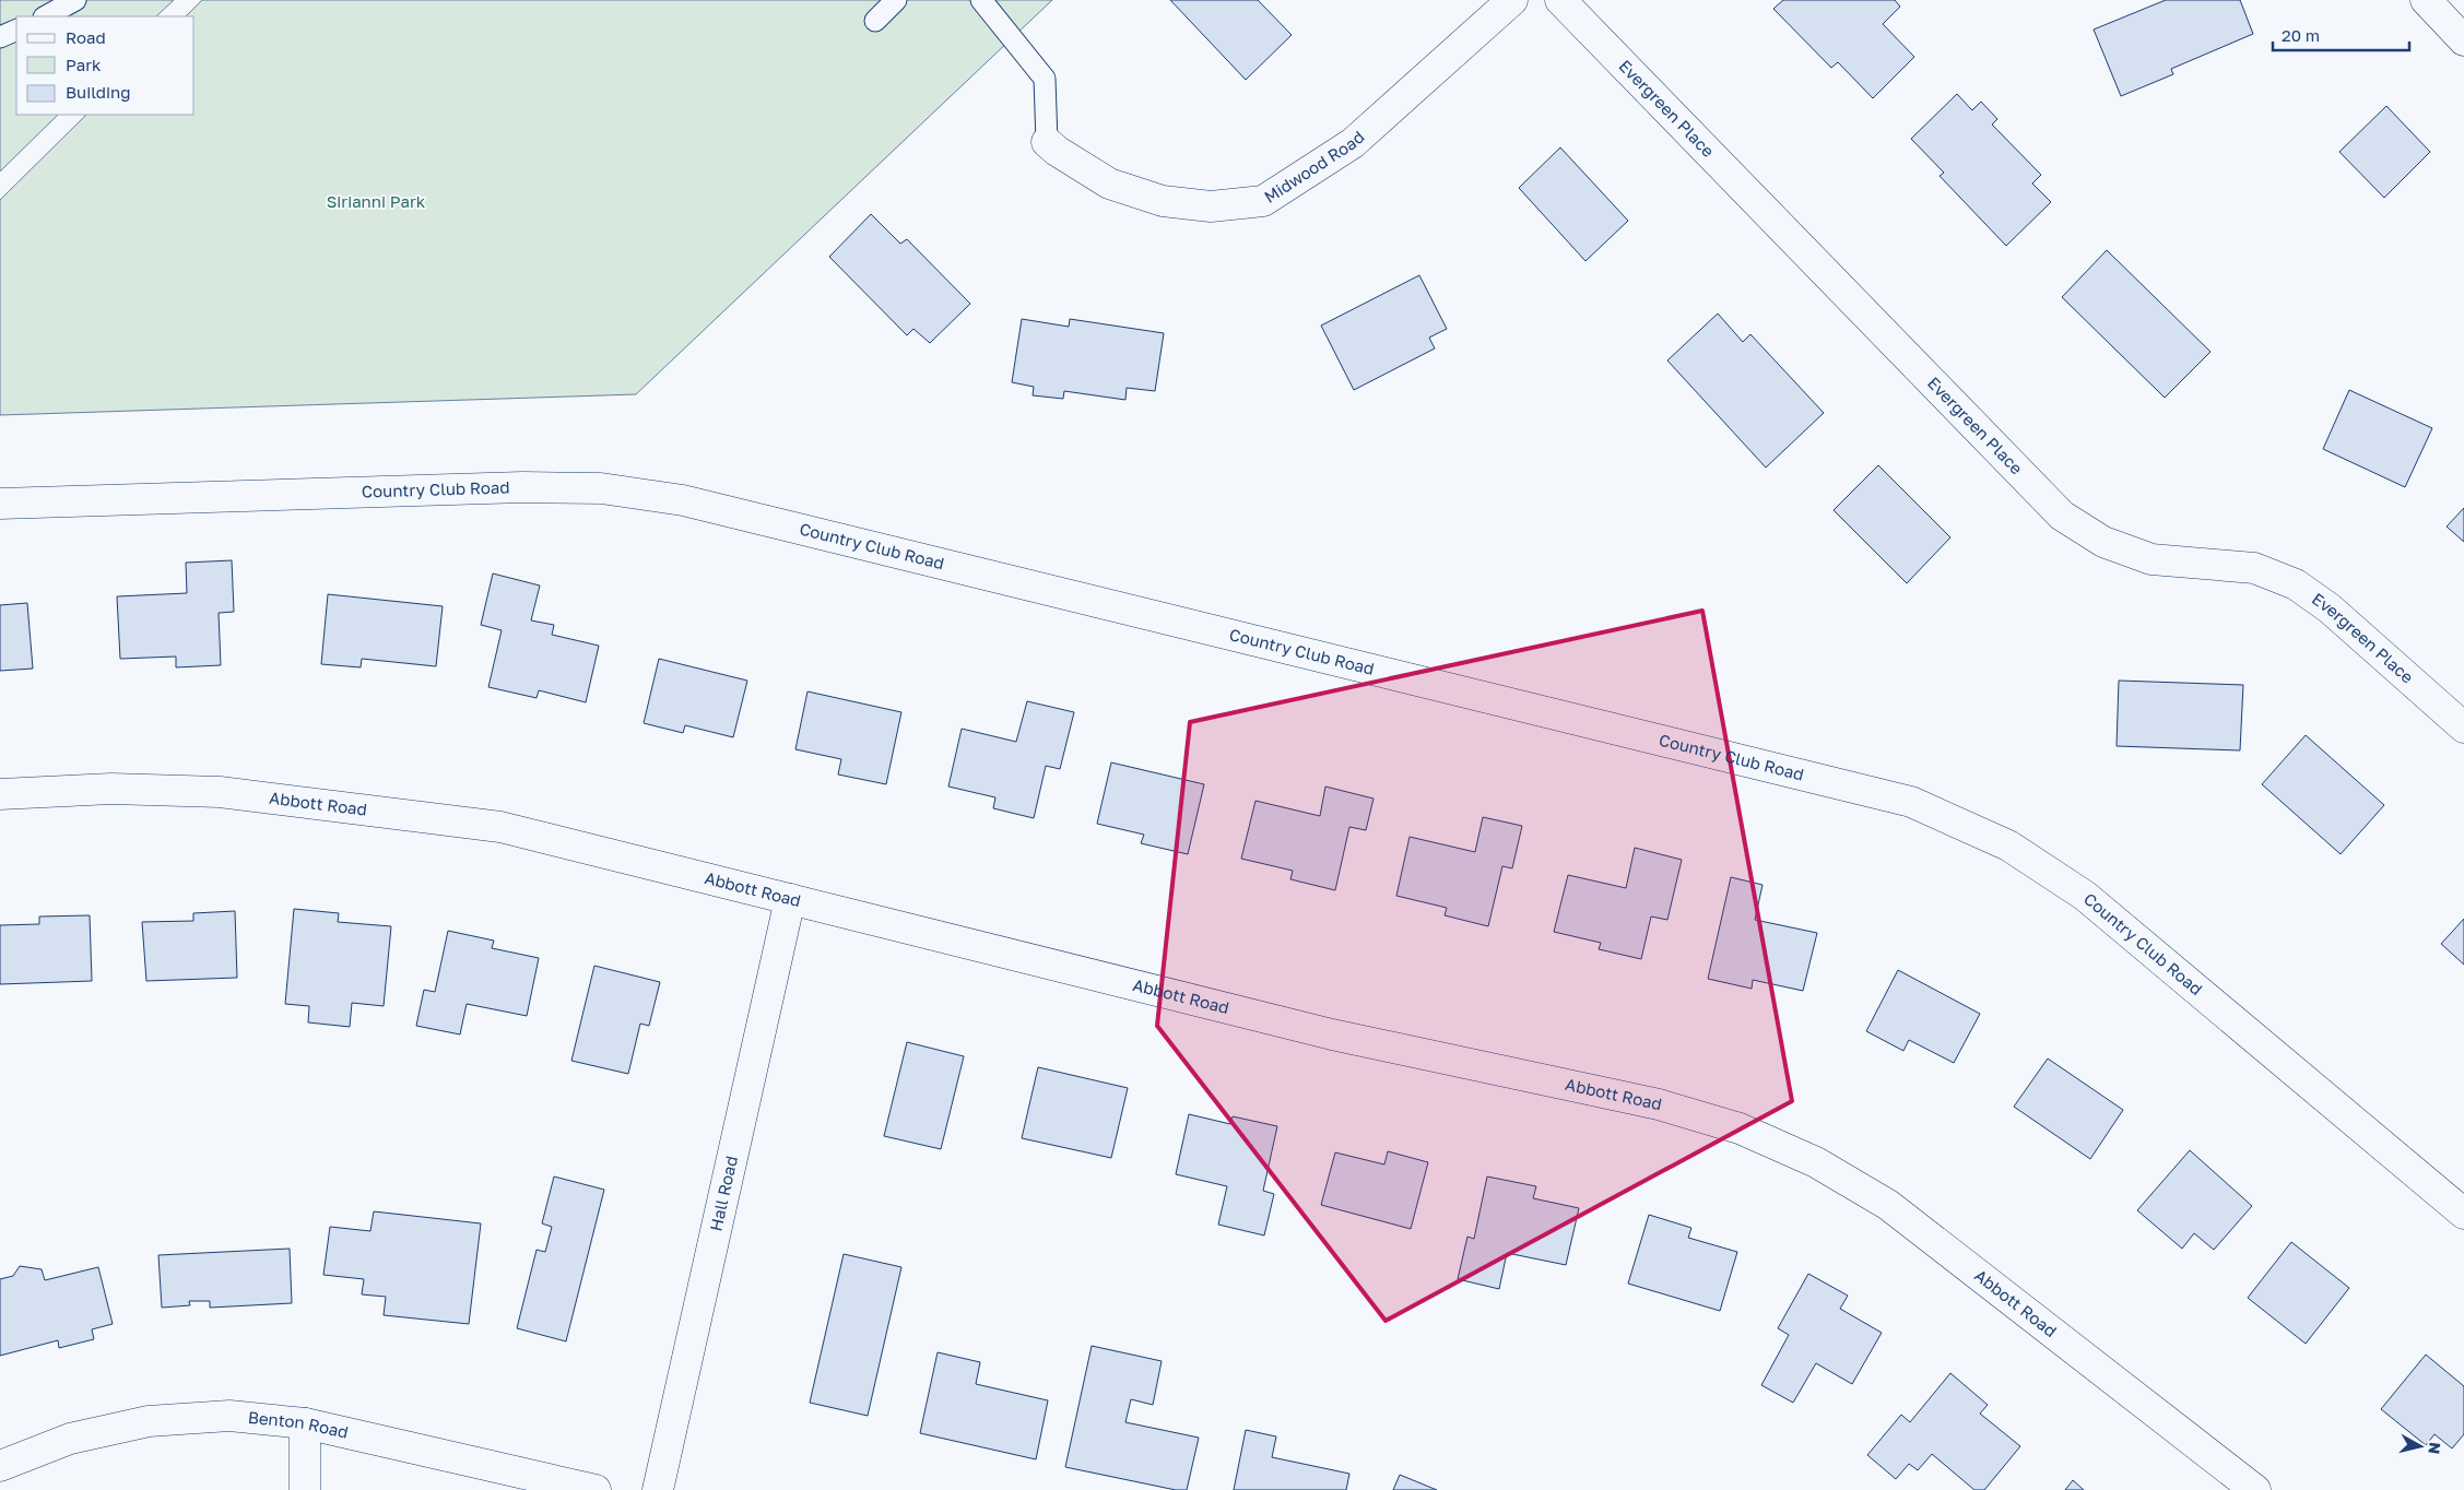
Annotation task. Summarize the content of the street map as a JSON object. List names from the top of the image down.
{
  "streets": {
    "street": [
      "Evergreen Place",
      "Midwood Road",
      "Country Club Road",
      "Abbott Road",
      "Hall Road",
      "Benton Road"
    ]
  },
  "crossings": [
    ["Abbott Road", "Hall Road"]
  ],
  "parks": ["Sirianni Park"],
  "legend": ["Road", "Park", "Building"],
  "scale_bar": "20 m",
  "north": "right"
}
